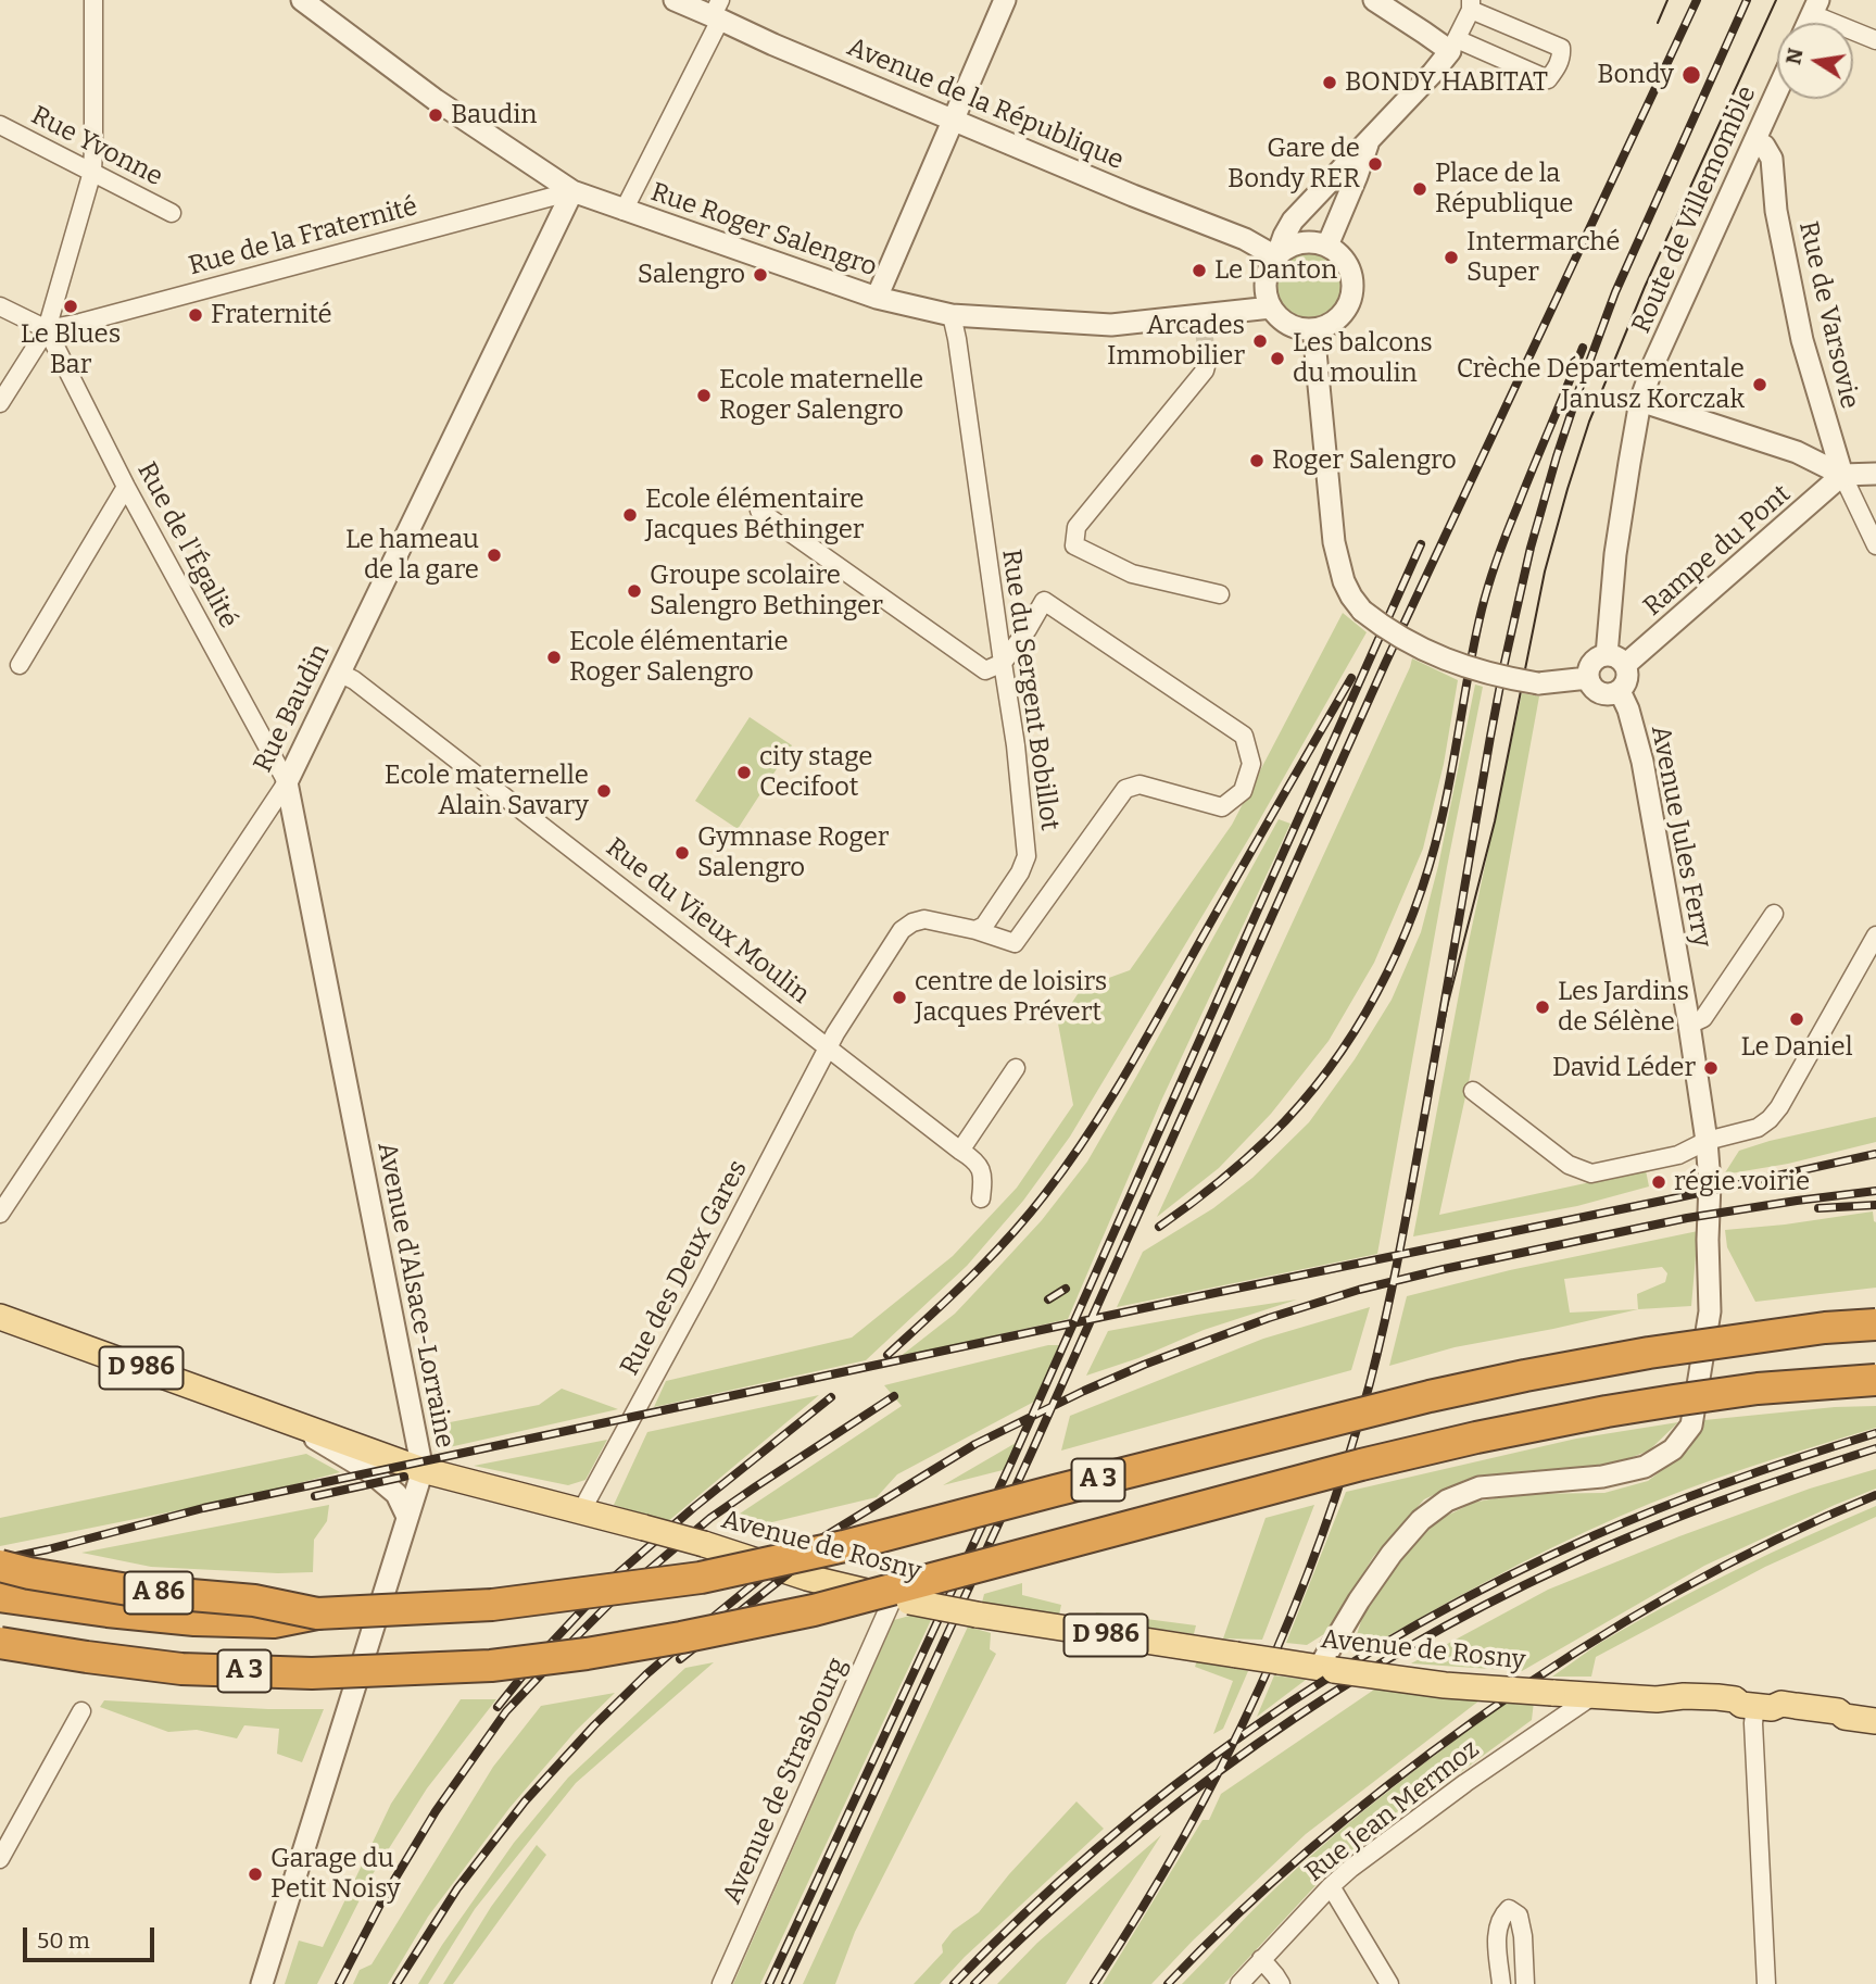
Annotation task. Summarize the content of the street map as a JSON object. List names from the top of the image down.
{
  "streets": {
    "highway": ["A 3", "A 86"],
    "main road": ["D 986", "Avenue de Rosny"],
    "street": [
      "Avenue de la République",
      "Rue Yvonne",
      "Route de Villemomble",
      "Rue Roger Salengro",
      "Rue de la Fraternité",
      "Rue de Varsovie",
      "Rue de l'Égalité",
      "Rampe du Pont",
      "Rue du Sergent Bobillot",
      "Rue Baudin",
      "Avenue Jules Ferry",
      "Rue du Vieux Moulin",
      "Rue des Deux Gares",
      "Avenue d'Alsace-Lorraine",
      "Avenue de Strasbourg",
      "Rue Jean Mermoz"
    ]
  },
  "crossings": [
    ["Avenue de la République", "Rue Roger Salengro"],
    ["Route de Villemomble", "Rue de Varsovie"],
    ["Route de Villemomble", "Rampe du Pont"],
    ["Route de Villemomble", "Avenue Jules Ferry"],
    ["Rue Roger Salengro", "Rue de la Fraternité"],
    ["Rue Roger Salengro", "Rue du Sergent Bobillot"],
    ["Rue Roger Salengro", "Rue Baudin"],
    ["Rue de la Fraternité", "Rue de l'Égalité"],
    ["Rue de la Fraternité", "Rue Baudin"],
    ["Rue de Varsovie", "Rampe du Pont"],
    ["Rue de l'Égalité", "Rue Baudin"],
    ["Rue de l'Égalité", "Avenue d'Alsace-Lorraine"],
    ["Rampe du Pont", "Avenue Jules Ferry"],
    ["Rue Baudin", "Rue du Vieux Moulin"],
    ["Rue Baudin", "Avenue d'Alsace-Lorraine"],
    ["Avenue Jules Ferry", "Avenue de Rosny"],
    ["Rue du Vieux Moulin", "Rue des Deux Gares"],
    ["Rue des Deux Gares", "Avenue de Rosny"],
    ["Avenue d'Alsace-Lorraine", "Avenue de Rosny"],
    ["A 3", "A 86"],
    ["Avenue de Rosny", "Avenue de Strasbourg"],
    ["Avenue de Rosny", "Rue Jean Mermoz"]
  ],
  "places": [
    "Bondy",
    "BONDY HABITAT",
    "Baudin",
    "Gare de Bondy RER",
    "Place de la République",
    "Intermarché Super",
    "Le Danton",
    "Salengro",
    "Le Blues Bar",
    "Fraternité",
    "Arcades Immobilier",
    "Les balcons du moulin",
    "Crèche Départementale Janusz Korczak",
    "Ecole maternelle Roger Salengro",
    "Roger Salengro",
    "Ecole élémentaire Jacques Béthinger",
    "Le hameau de la gare",
    "Groupe scolaire Salengro Bethinger",
    "Ecole élémentarie Roger Salengro",
    "city stage Cecifoot",
    "Ecole maternelle Alain Savary",
    "Gymnase Roger Salengro",
    "centre de loisirs Jacques Prévert",
    "Les Jardins de Sélène",
    "Le Daniel",
    "David Léder",
    "régie voirie",
    "Garage du Petit Noisy"
  ],
  "scale_bar": "50 m",
  "north": "left"
}
